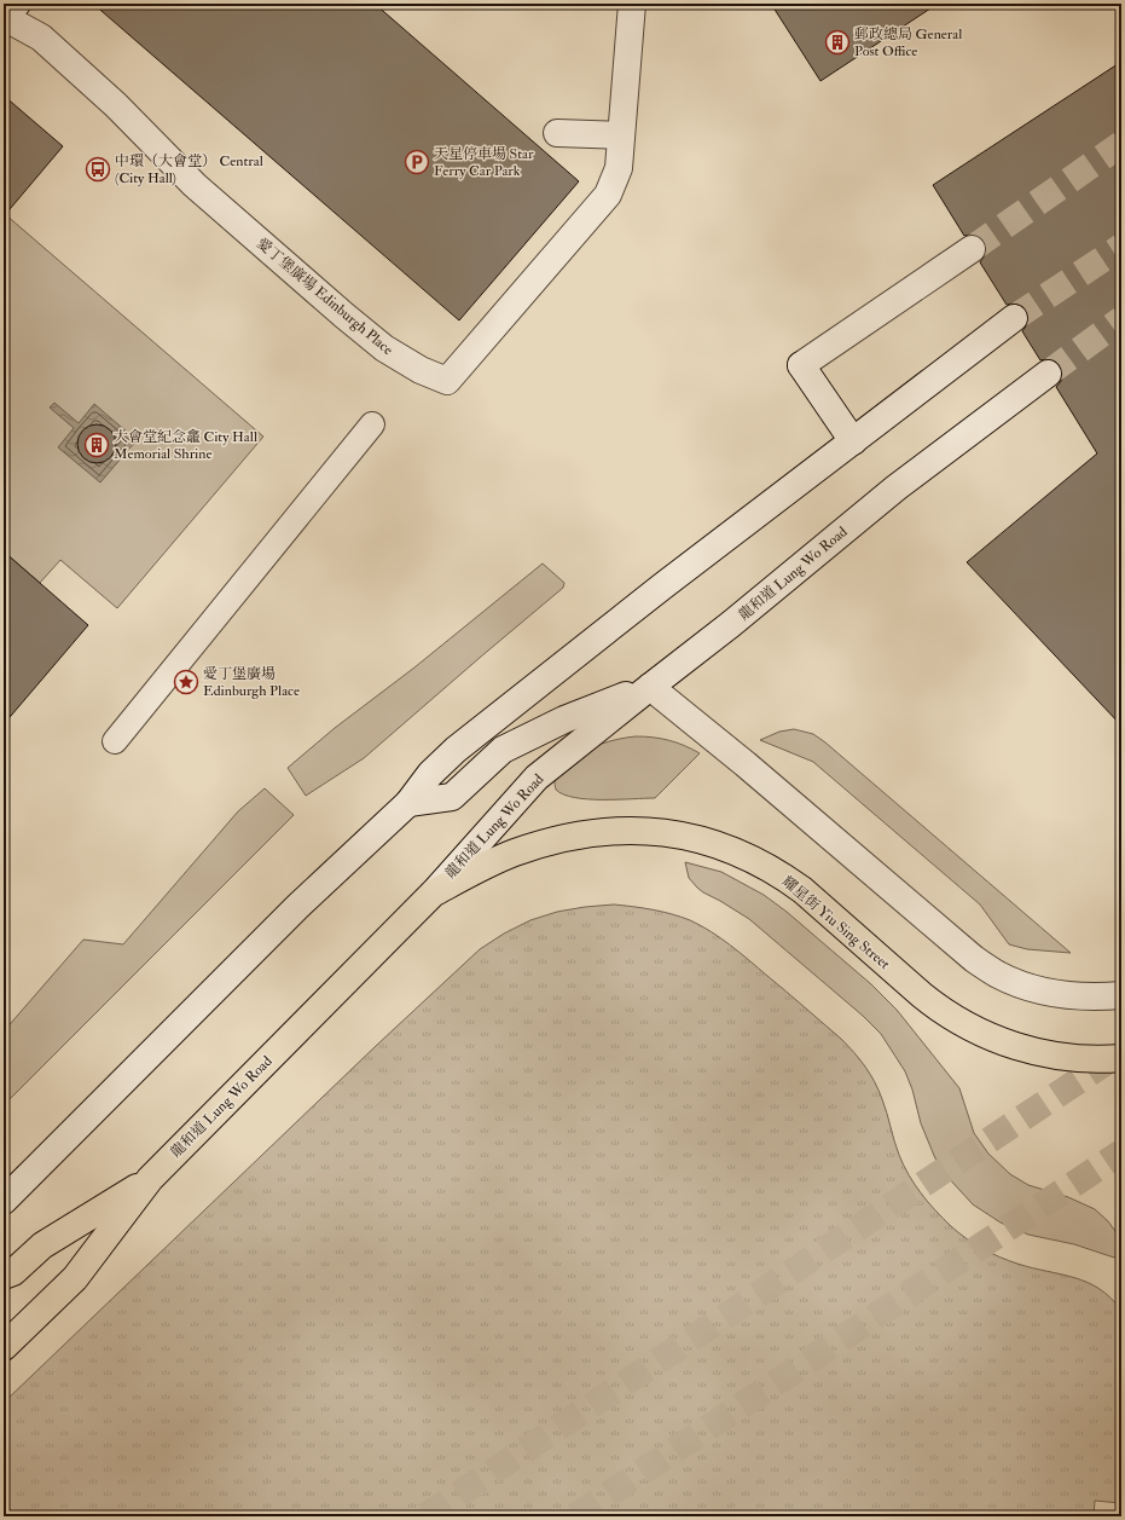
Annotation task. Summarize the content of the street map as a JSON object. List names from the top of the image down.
{
  "streets": {
    "main road": ["愛丁堡廣場 Edinburgh Place", "龍和道 Lung Wo Road", "耀星街 Yiu Sing Street"]
  },
  "crossings": [
    ["龍和道 Lung Wo Road", "耀星街 Yiu Sing Street"]
  ],
  "places": {
    "building": ["郵政總局 General Post Office", "大會堂紀念龕 City Hall Memorial Shrine"],
    "parking": ["天星停車場 Star Ferry Car Park"],
    "bus stop": ["中環（大會堂） Central (City Hall)"],
    "place": ["愛丁堡廣場 Edinburgh Place"]
  }
}
